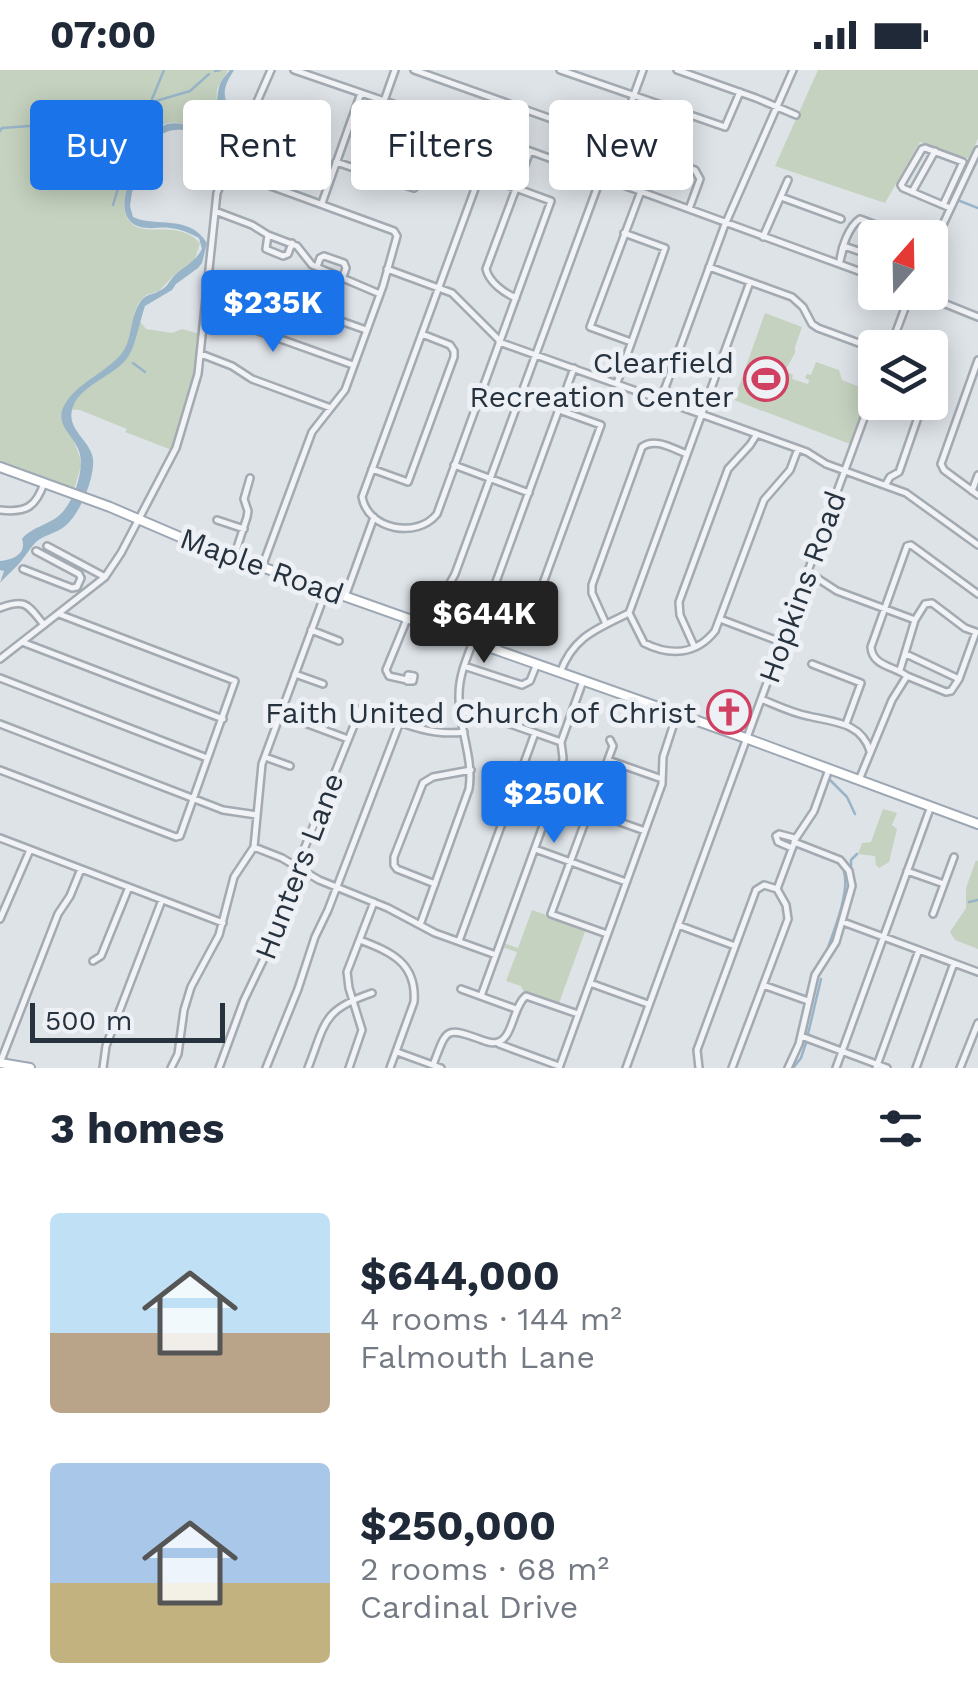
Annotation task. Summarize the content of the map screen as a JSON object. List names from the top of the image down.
{
  "streets": {
    "main road": ["Maple Road"],
    "street": ["Hopkins Road", "Hunters Lane"]
  },
  "crossings": [
    ["Maple Road", "Hopkins Road"]
  ],
  "places": {
    "sports": ["Clearfield Recreation Center"],
    "church": ["Faith United Church of Christ"]
  },
  "scale_bar": "500 m",
  "north": "top",
  "page": {
    "status": "07:00",
    "chip": [
      "Buy",
      "Rent",
      "Filters",
      "New"
    ],
    "price": ["$235K", "$644K", "$250K"],
    "scale": "500 m",
    "heading": "3 homes",
    "list": [
      {
        "name": "$644,000",
        "note": "4 rooms · 144 m² · Falmouth Lane"
      },
      {
        "name": "$250,000",
        "note": "2 rooms · 68 m² · Cardinal Drive"
      }
    ]
  }
}
